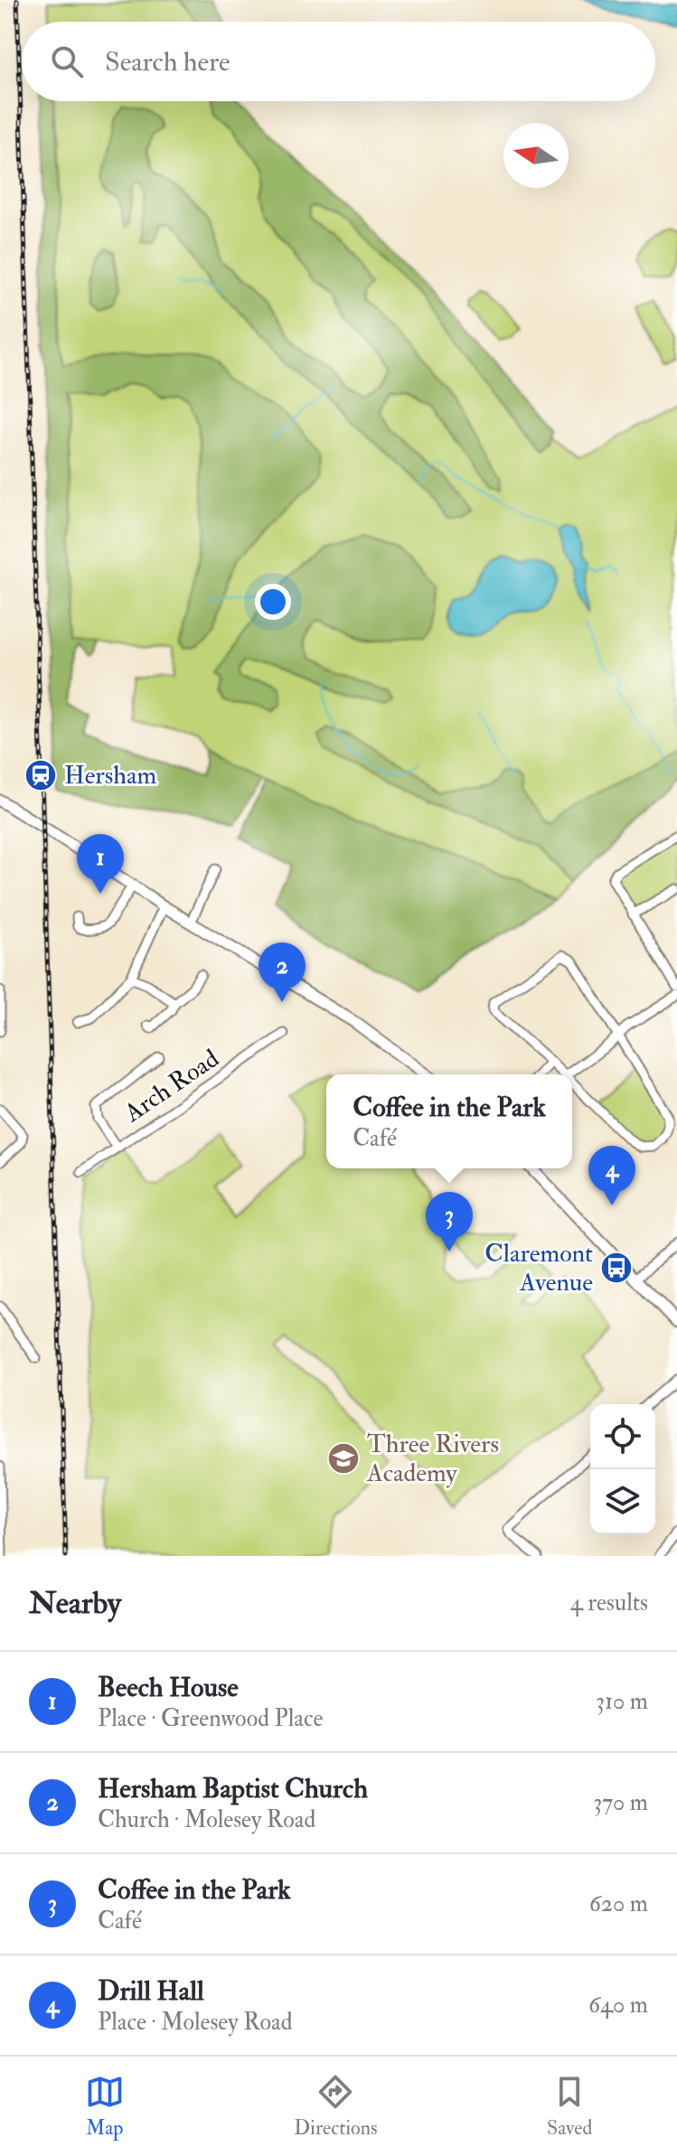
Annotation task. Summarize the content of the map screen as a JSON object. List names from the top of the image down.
{
  "streets": {
    "street": ["Arch Road"]
  },
  "places": {
    "station": ["Hersham"],
    "bus stop": ["Claremont Avenue"],
    "school or university": ["Three Rivers Academy"]
  },
  "north": "left",
  "page": {
    "search": "Search here",
    "pins": [
      "1",
      "2",
      "4",
      "3"
    ],
    "popup": ["Coffee in the Park", "Café"],
    "heading": ["Nearby", "4 results"],
    "list": [
      {
        "mark": "1",
        "name": "Beech House",
        "note": "Place · Greenwood Place",
        "value": "310 m"
      },
      {
        "mark": "2",
        "name": "Hersham Baptist Church",
        "note": "Church · Molesey Road",
        "value": "370 m"
      },
      {
        "mark": "3",
        "name": "Coffee in the Park",
        "note": "Café",
        "value": "620 m"
      },
      {
        "mark": "4",
        "name": "Drill Hall",
        "note": "Place · Molesey Road",
        "value": "640 m"
      }
    ],
    "nav": ["Map", "Directions", "Saved"]
  }
}
